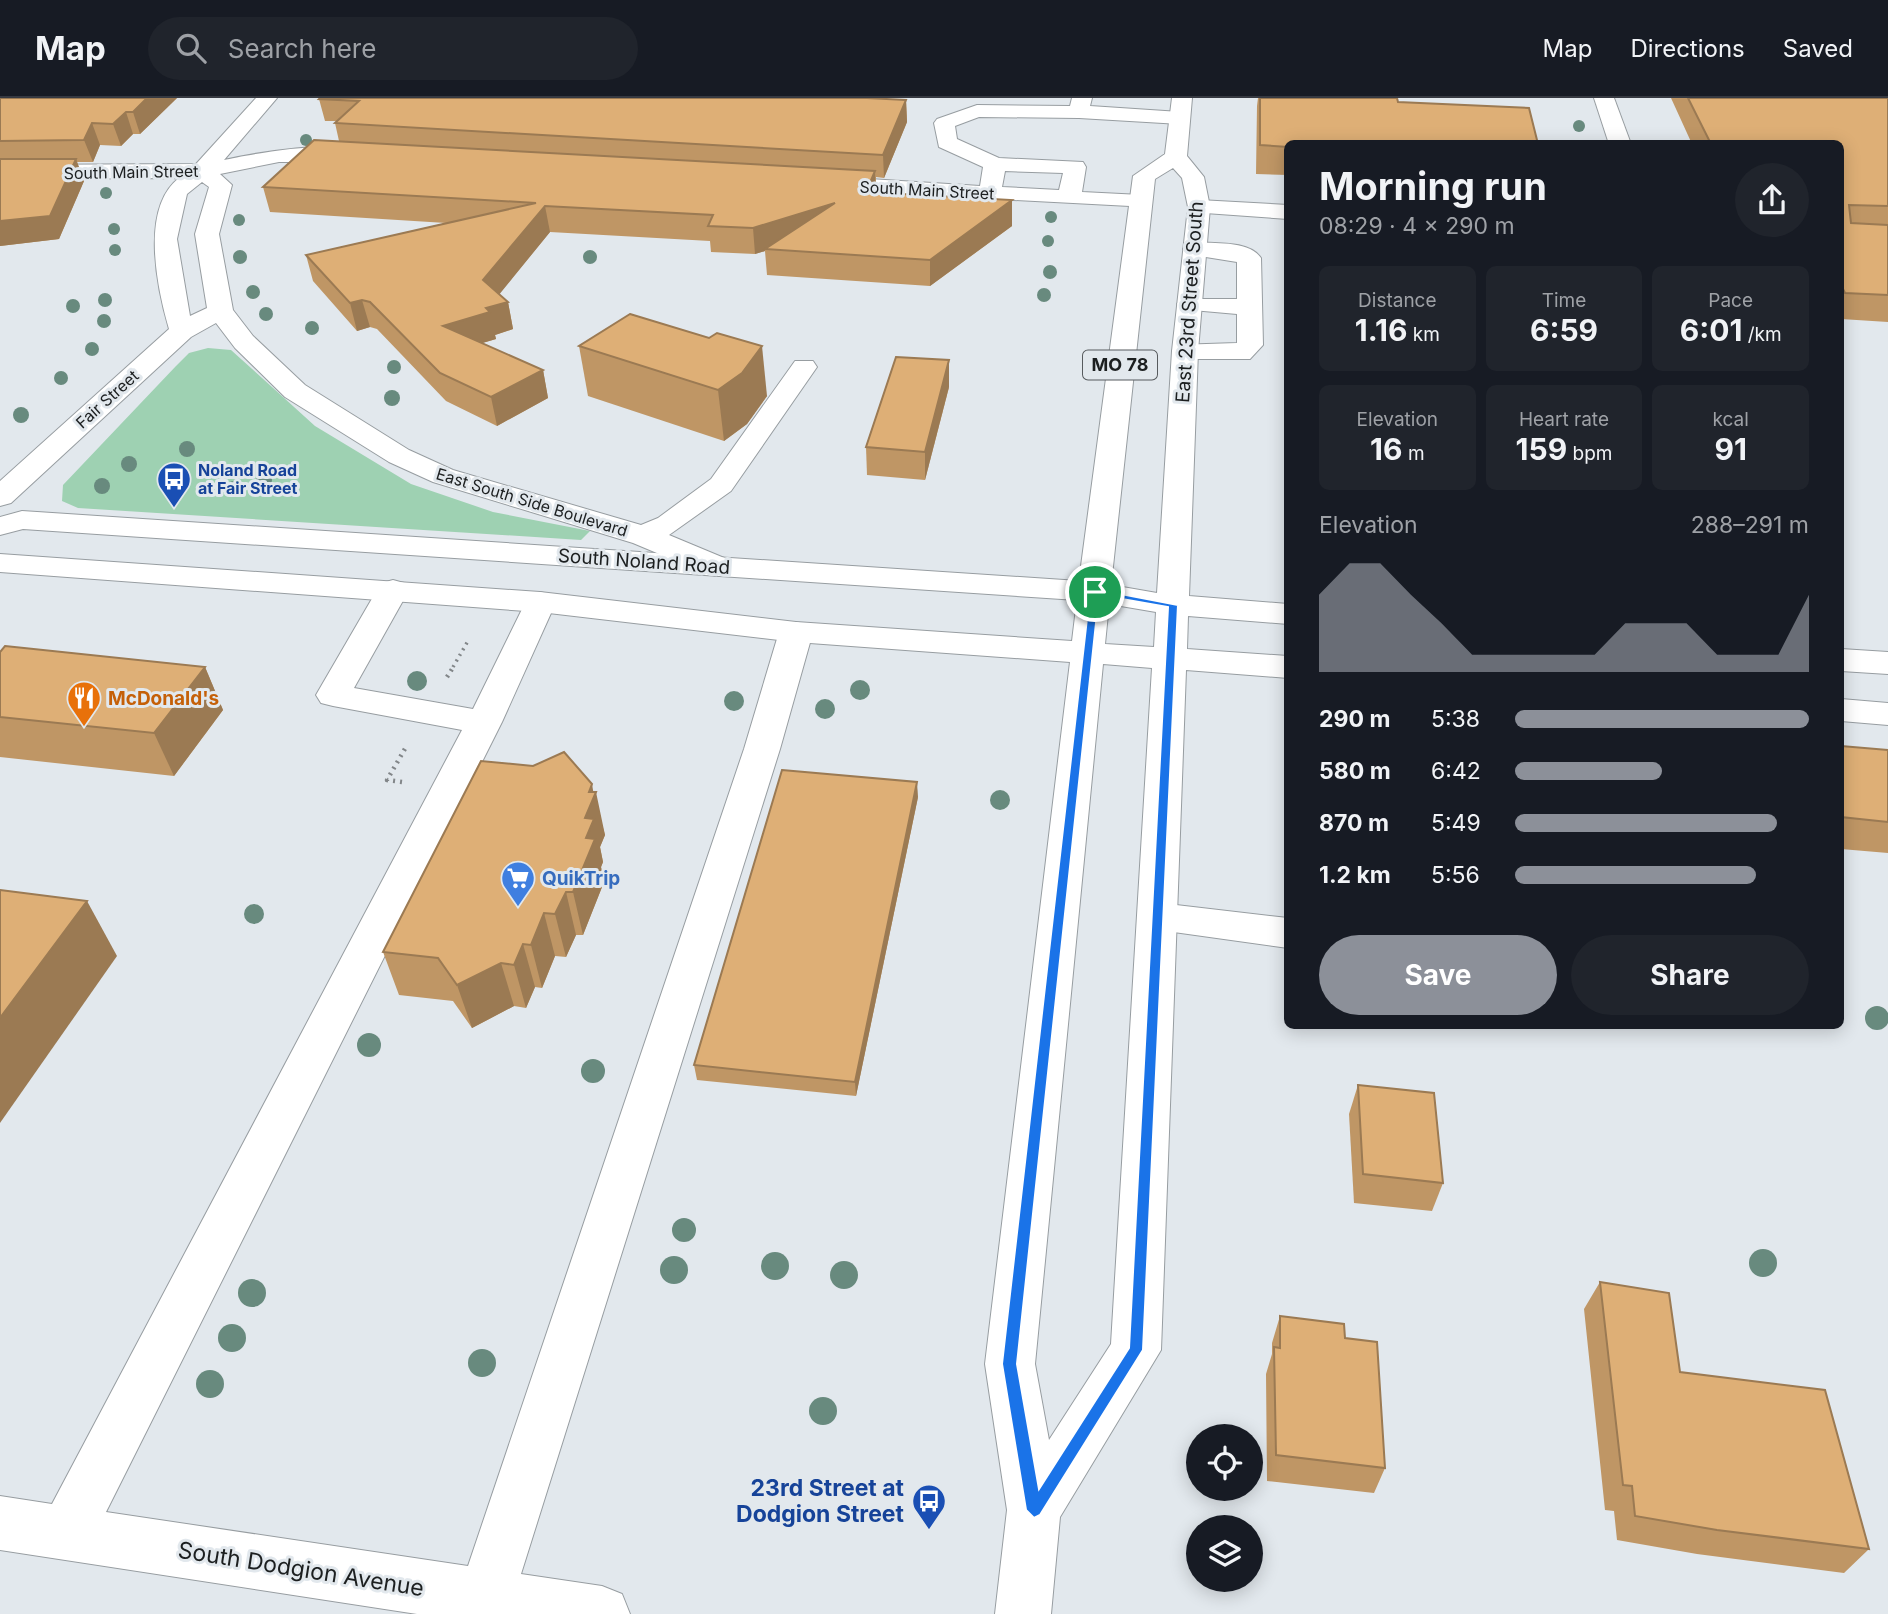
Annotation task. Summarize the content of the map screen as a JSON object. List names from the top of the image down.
{
  "streets": {
    "main road": [
      "South Main Street",
      "East 23rd Street South",
      "MO 78",
      "Fair Street",
      "East South Side Boulevard",
      "South Noland Road",
      "South Dodgion Avenue"
    ]
  },
  "crossings": [
    ["South Main Street", "East 23rd Street South"],
    ["South Main Street", "East South Side Boulevard"],
    ["East 23rd Street South", "South Noland Road"],
    ["Fair Street", "East South Side Boulevard"],
    ["East South Side Boulevard", "South Noland Road"]
  ],
  "places": {
    "bus stop": ["Noland Road at Fair Street", "23rd Street at Dodgion Street"],
    "restaurant": ["McDonald's"],
    "supermarket": ["QuikTrip"]
  },
  "page": {
    "header": "Map",
    "search": "Search here",
    "nav": ["Map", "Directions", "Saved"],
    "heading": ["Morning run", "08:29 · 4 × 290 m"],
    "stats": [
      ["Distance", "1.16 km"],
      ["Time", "6:59"],
      ["Pace", "6:01 /km"],
      ["Elevation", "16 m"],
      ["Heart rate", "159 bpm"],
      ["kcal", "91"]
    ],
    "chart": ["Elevation", "288–291 m"],
    "list": [
      {
        "name": "290 m",
        "note": "5:38"
      },
      {
        "name": "580 m",
        "note": "6:42"
      },
      {
        "name": "870 m",
        "note": "5:49"
      },
      {
        "name": "1.2 km",
        "note": "5:56"
      }
    ],
    "buttons": ["Save", "Share"]
  }
}
